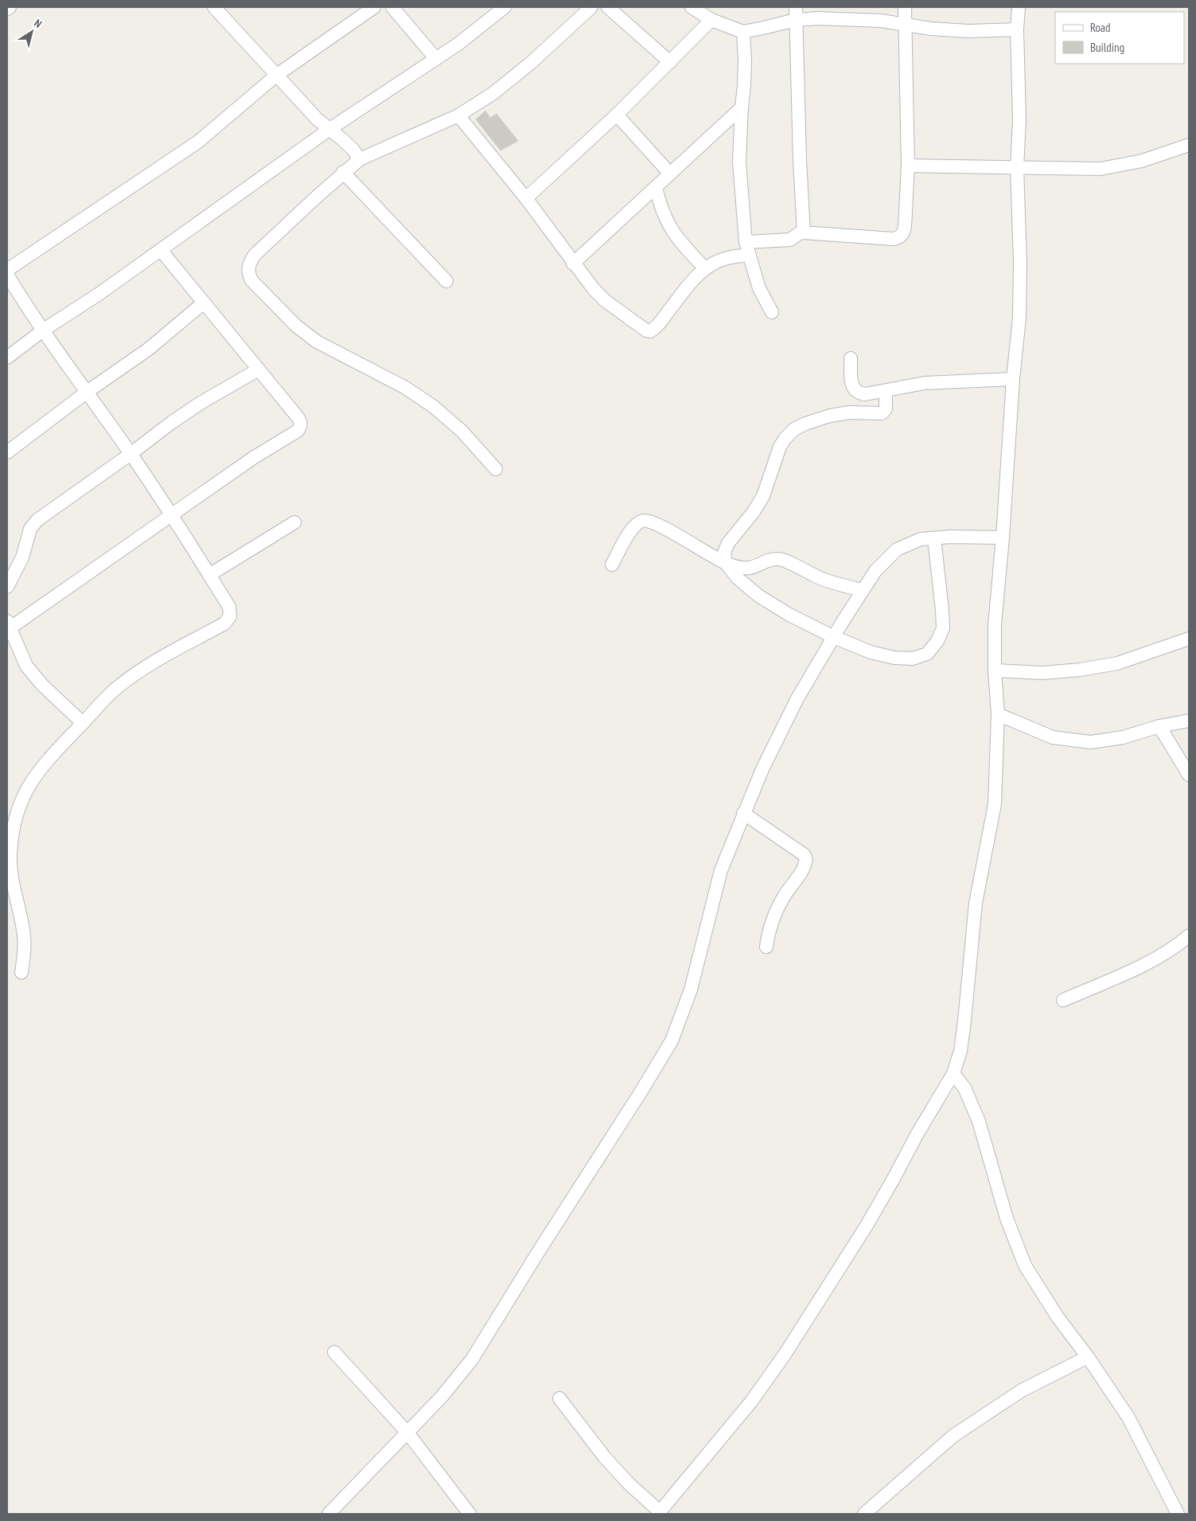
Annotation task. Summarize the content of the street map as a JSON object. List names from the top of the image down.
{
  "legend": ["Road", "Building"],
  "north": "top right"
}
